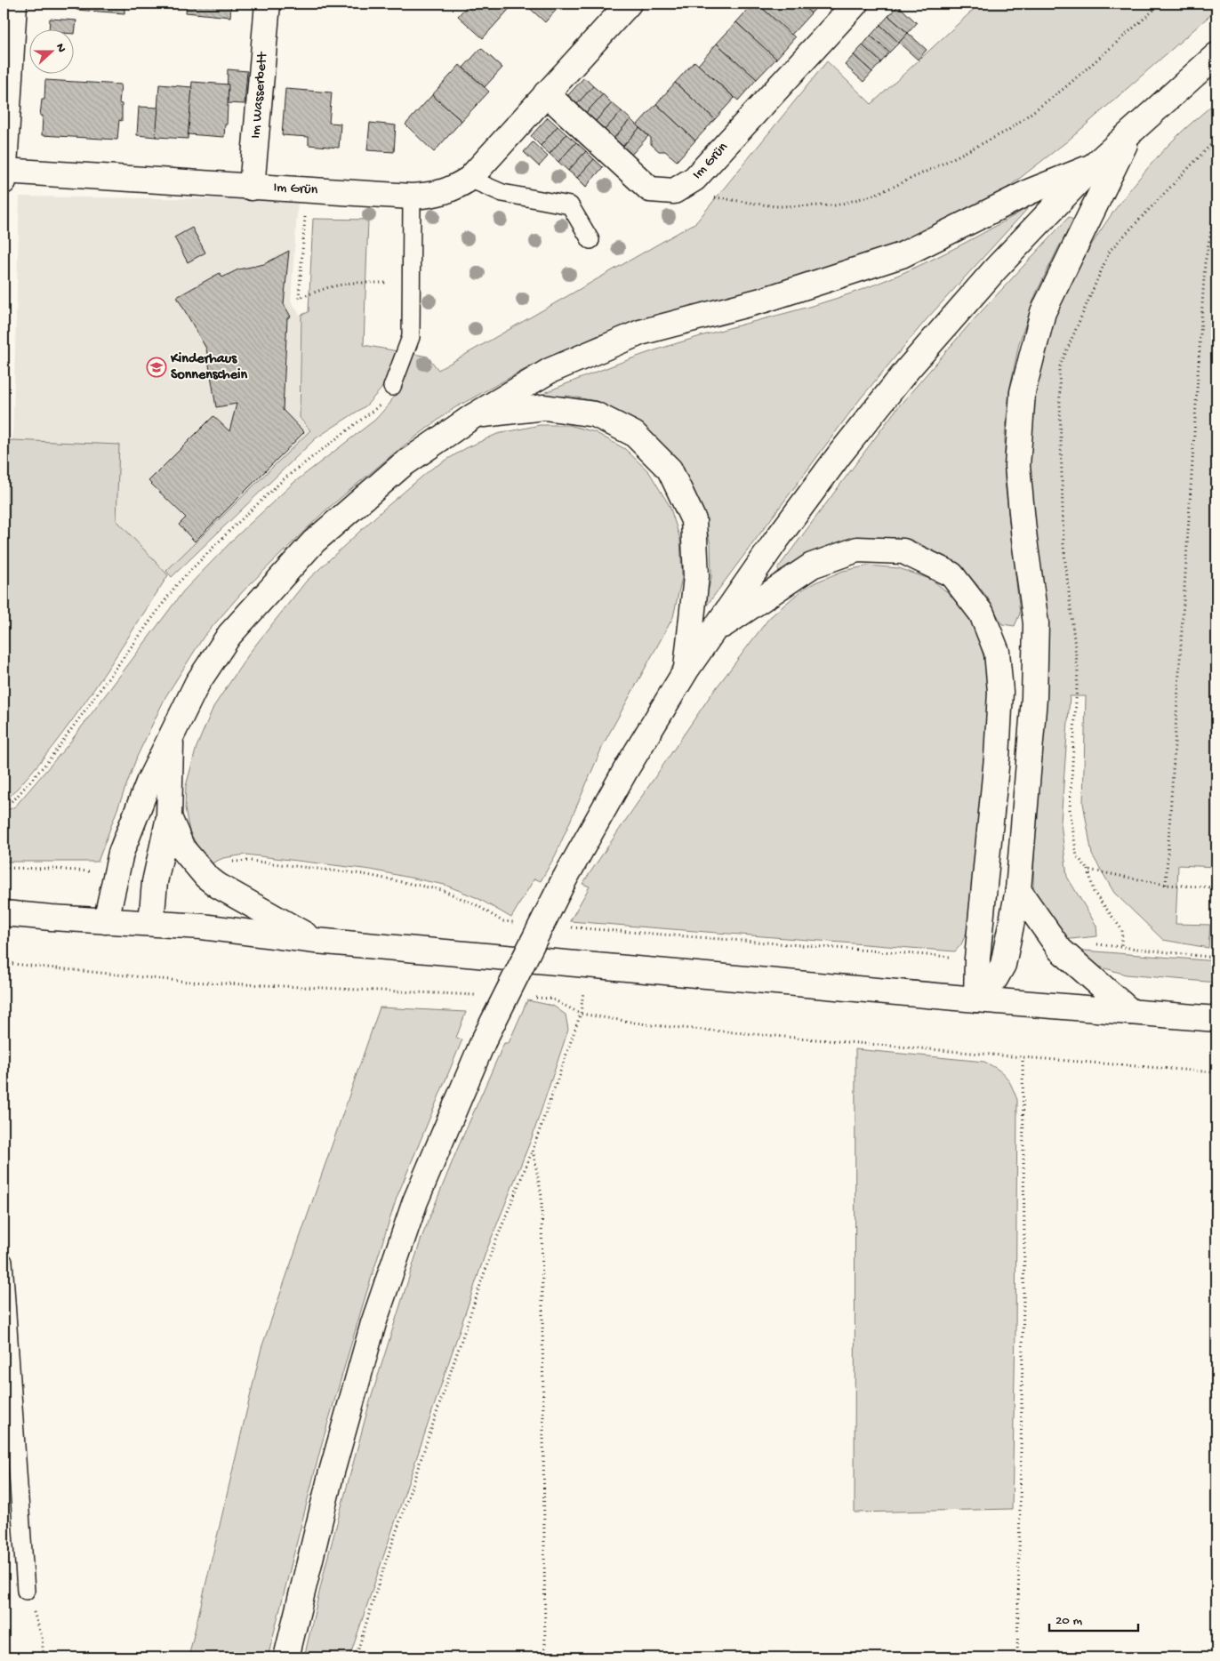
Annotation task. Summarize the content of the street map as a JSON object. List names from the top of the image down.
{
  "streets": {
    "main road": ["Im Wasserbett", "Im Grün"]
  },
  "crossings": [
    ["Im Wasserbett", "Im Grün"]
  ],
  "places": {
    "school or university": ["Kinderhaus Sonnenschein"]
  },
  "scale_bar": "20 m",
  "north": "right"
}
